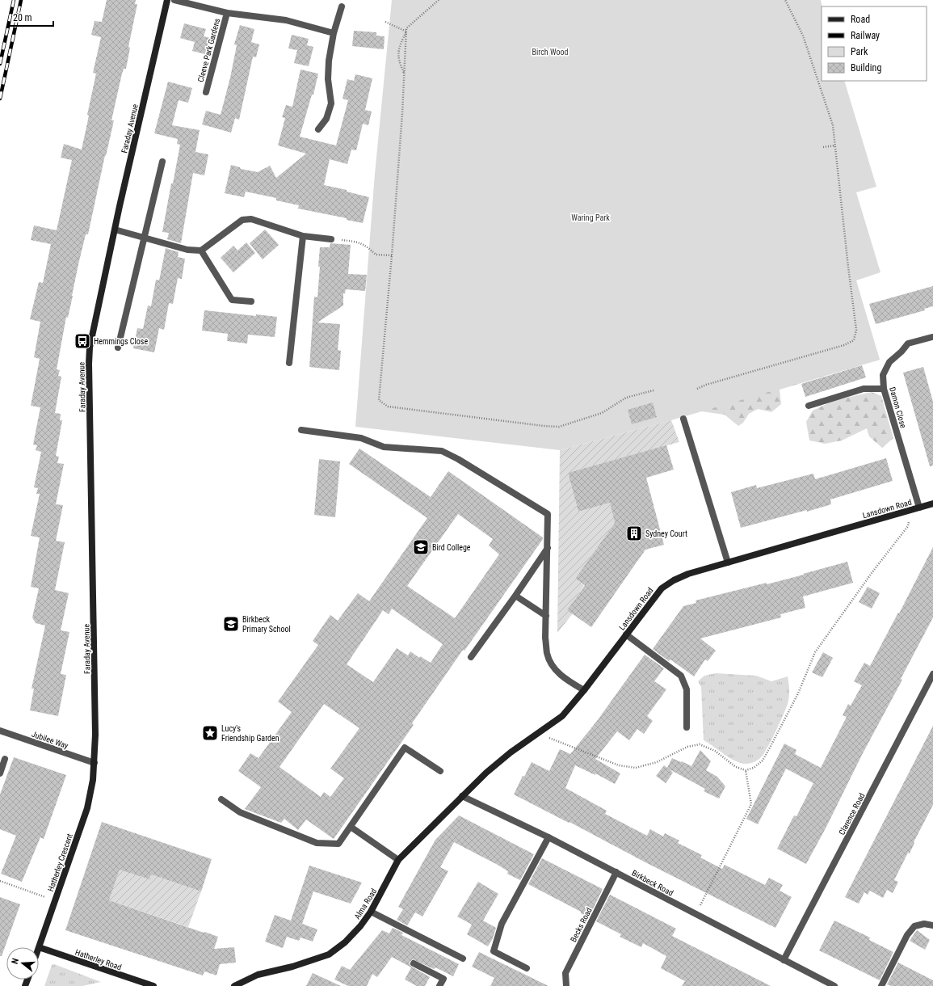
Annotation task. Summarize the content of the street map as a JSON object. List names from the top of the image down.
{
  "streets": {
    "street": [
      "Cleeve Park Gardens",
      "Faraday Avenue",
      "Damon Close",
      "Lansdown Road",
      "Jubilee Way",
      "Clarence Road",
      "Hatherley Crescent",
      "Birkbeck Road",
      "Alma Road",
      "Becks Road",
      "Hatherley Road"
    ]
  },
  "crossings": [
    ["Faraday Avenue", "Jubilee Way"],
    ["Faraday Avenue", "Hatherley Crescent"],
    ["Damon Close", "Lansdown Road"],
    ["Lansdown Road", "Birkbeck Road"],
    ["Lansdown Road", "Alma Road"],
    ["Jubilee Way", "Hatherley Crescent"],
    ["Clarence Road", "Birkbeck Road"],
    ["Hatherley Crescent", "Hatherley Road"],
    ["Birkbeck Road", "Alma Road"],
    ["Birkbeck Road", "Becks Road"]
  ],
  "parks": ["Birch Wood", "Waring Park"],
  "places": {
    "bus stop": ["Hemmings Close"],
    "building": ["Sydney Court"],
    "school or university": ["Bird College", "Birkbeck Primary School"],
    "place": ["Lucy's Friendship Garden"]
  },
  "legend": [
    "Road",
    "Railway",
    "Park",
    "Building"
  ],
  "scale_bar": "20 m",
  "north": "left"
}
